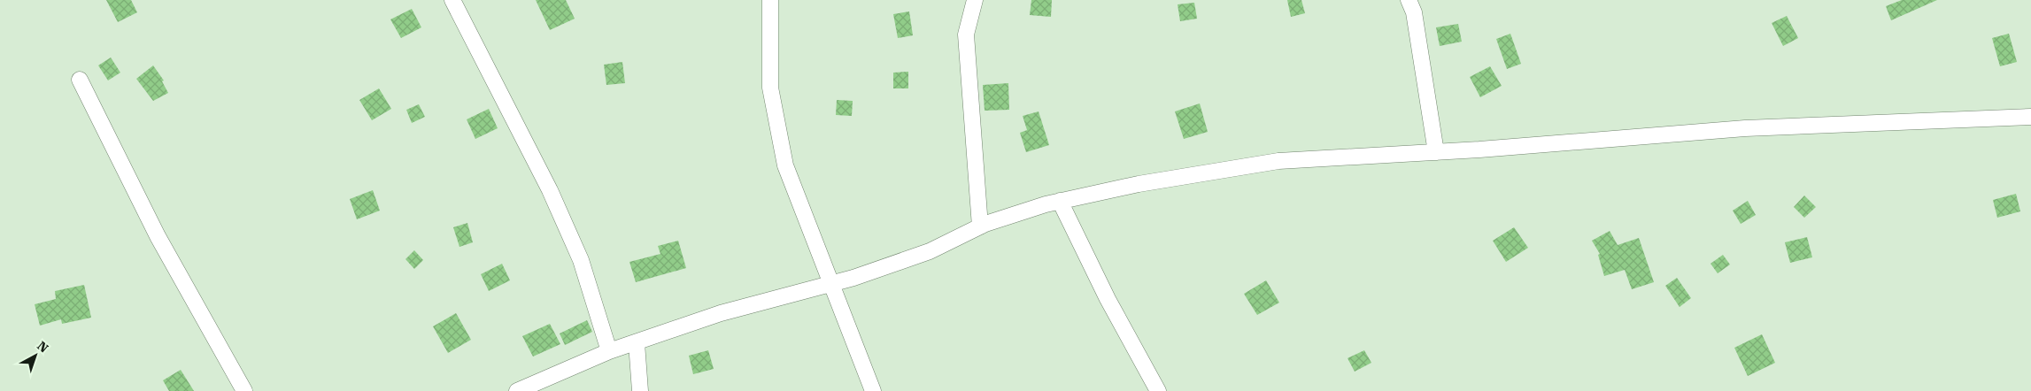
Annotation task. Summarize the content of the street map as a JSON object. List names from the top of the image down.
{
  "north": "top right"
}
